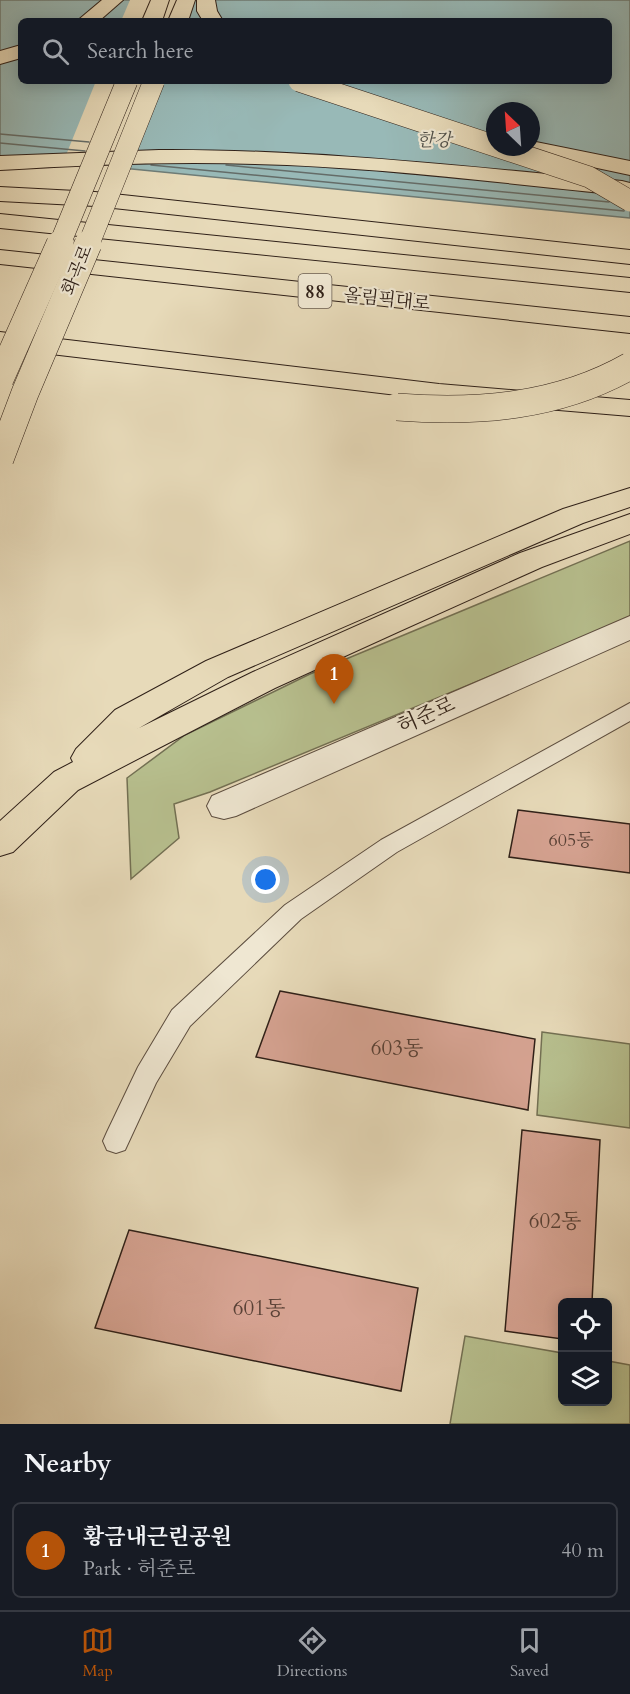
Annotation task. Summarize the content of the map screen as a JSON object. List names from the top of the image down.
{
  "streets": {
    "main road": ["화곡로", "88", "올림픽대로"],
    "street": ["허준로"]
  },
  "water": ["한강"],
  "house_numbers": [
    "605동",
    "603동",
    "602동",
    "601동"
  ],
  "north": "top left",
  "page": {
    "search": "Search here",
    "pins": "1",
    "heading": "Nearby",
    "list": [
      {
        "mark": "1",
        "name": "황금내근린공원",
        "note": "Park · 허준로",
        "value": "40 m"
      }
    ],
    "nav": ["Map", "Directions", "Saved"]
  }
}
